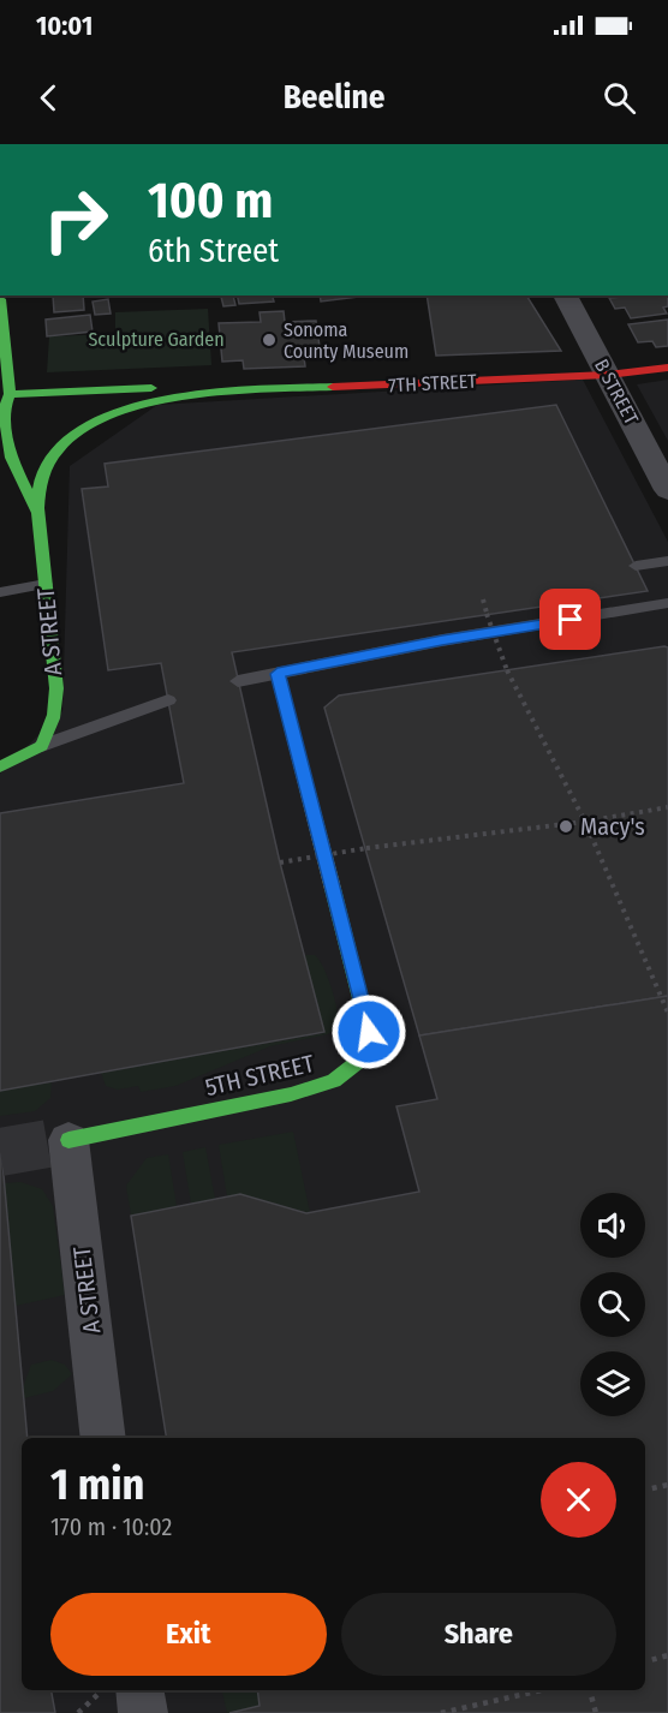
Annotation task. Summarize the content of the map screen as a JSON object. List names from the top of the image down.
{
  "streets": {
    "street": [
      "7TH STREET",
      "B STREET",
      "A STREET",
      "5TH STREET"
    ]
  },
  "crossings": [
    ["7TH STREET", "B STREET"],
    ["7TH STREET", "A STREET"],
    ["A STREET", "5TH STREET"]
  ],
  "parks": ["Sculpture Garden"],
  "places": ["Sonoma County Museum", "Macy's"],
  "page": {
    "status": "10:01",
    "header": "Beeline",
    "turn": ["100 m", "6th Street"],
    "heading": ["1 min", "170 m · 10:02"],
    "buttons": ["Exit", "Share"]
  }
}
